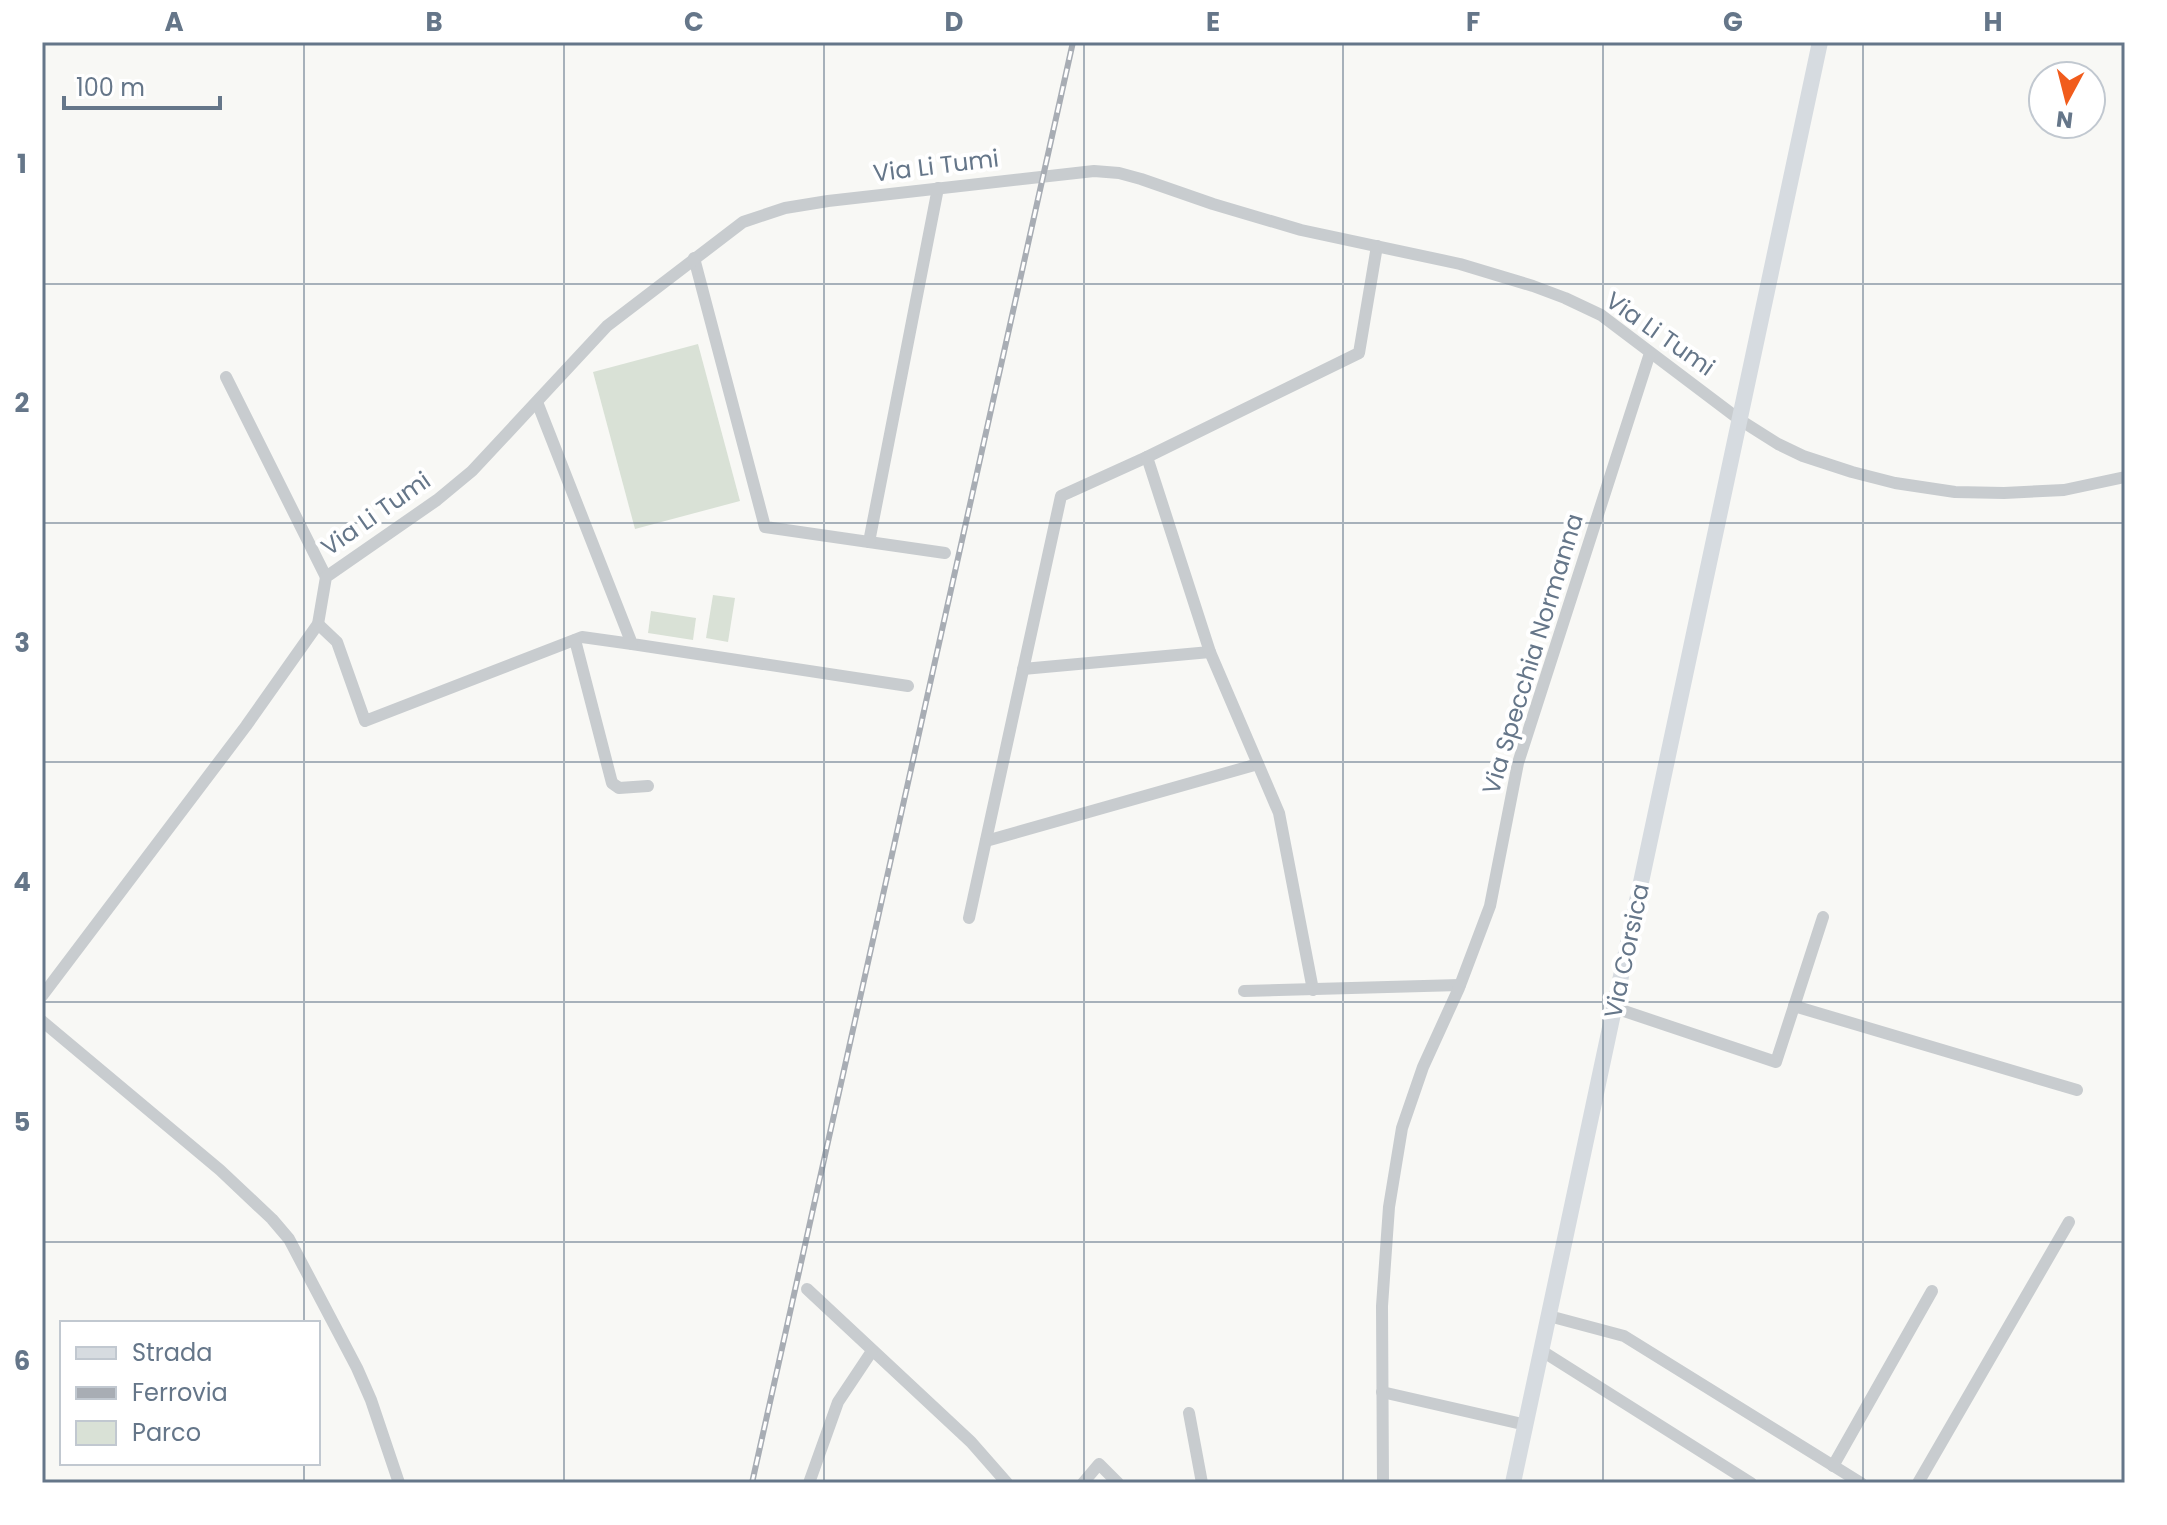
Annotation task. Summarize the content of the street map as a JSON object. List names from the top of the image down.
{
  "streets": {
    "main road": ["Via Corsica"],
    "street": ["Via Li Tumi", "Via Specchia Normanna"]
  },
  "crossings": [
    ["Via Li Tumi", "Via Specchia Normanna"],
    ["Via Li Tumi", "Via Corsica"]
  ],
  "legend": ["Strada", "Ferrovia", "Parco"],
  "scale_bar": "100 m",
  "north": "bottom",
  "grid": {
    "columns": [
      "A",
      "B",
      "C",
      "D",
      "E",
      "F",
      "G",
      "H"
    ],
    "rows": [
      "1",
      "2",
      "3",
      "4",
      "5",
      "6"
    ]
  }
}
